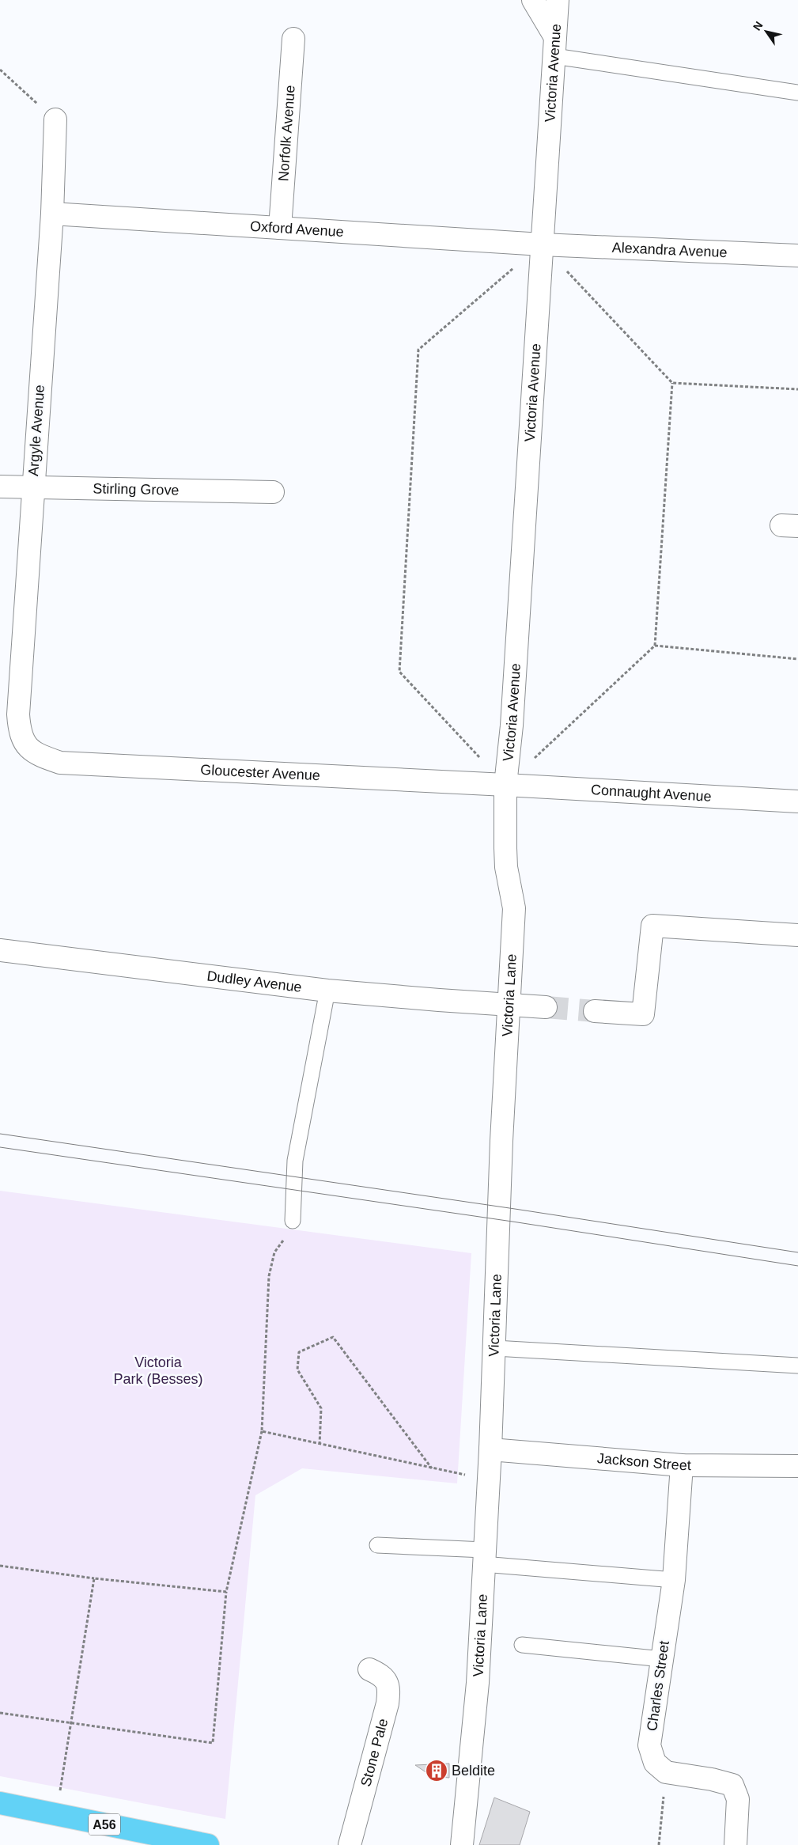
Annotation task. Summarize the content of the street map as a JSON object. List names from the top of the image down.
{
  "streets": {
    "highway": ["A56"],
    "street": [
      "Victoria Avenue",
      "Norfolk Avenue",
      "Oxford Avenue",
      "Alexandra Avenue",
      "Argyle Avenue",
      "Stirling Grove",
      "Gloucester Avenue",
      "Connaught Avenue",
      "Dudley Avenue",
      "Victoria Lane",
      "Jackson Street",
      "Charles Street",
      "Stone Pale"
    ]
  },
  "crossings": [
    ["Victoria Avenue", "Oxford Avenue"],
    ["Victoria Avenue", "Alexandra Avenue"],
    ["Victoria Avenue", "Gloucester Avenue"],
    ["Victoria Avenue", "Connaught Avenue"],
    ["Victoria Avenue", "Victoria Lane"],
    ["Norfolk Avenue", "Oxford Avenue"],
    ["Oxford Avenue", "Alexandra Avenue"],
    ["Oxford Avenue", "Argyle Avenue"],
    ["Argyle Avenue", "Stirling Grove"],
    ["Argyle Avenue", "Gloucester Avenue"],
    ["Gloucester Avenue", "Connaught Avenue"],
    ["Gloucester Avenue", "Victoria Lane"],
    ["Connaught Avenue", "Victoria Lane"],
    ["Dudley Avenue", "Victoria Lane"],
    ["Victoria Lane", "Jackson Street"],
    ["Jackson Street", "Charles Street"]
  ],
  "parks": ["Victoria Park (Besses)"],
  "places": {
    "building": ["Beldite"]
  },
  "north": "top left"
}
